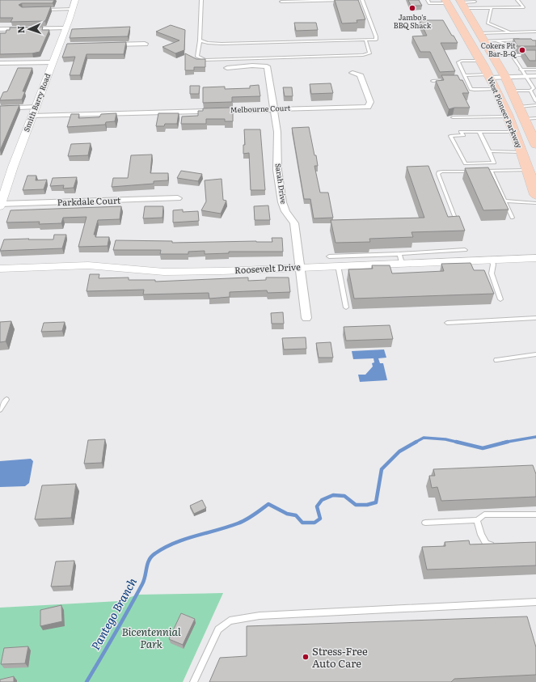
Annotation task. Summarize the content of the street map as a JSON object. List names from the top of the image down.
{
  "streets": {
    "main road": ["West Pioneer Parkway"],
    "street": [
      "Smith Barry Road",
      "Melbourne Court",
      "Sarah Drive",
      "Parkdale Court",
      "Roosevelt Drive"
    ]
  },
  "crossings": [
    ["Smith Barry Road", "Melbourne Court"],
    ["Smith Barry Road", "Parkdale Court"],
    ["Melbourne Court", "Sarah Drive"],
    ["Sarah Drive", "Roosevelt Drive"]
  ],
  "water": ["Pantego Branch"],
  "parks": ["Bicentennial Park"],
  "places": ["Jambo's BBQ Shack", "Cokers Pit Bar-B-Q", "Stress-Free Auto Care"],
  "north": "left"
}
